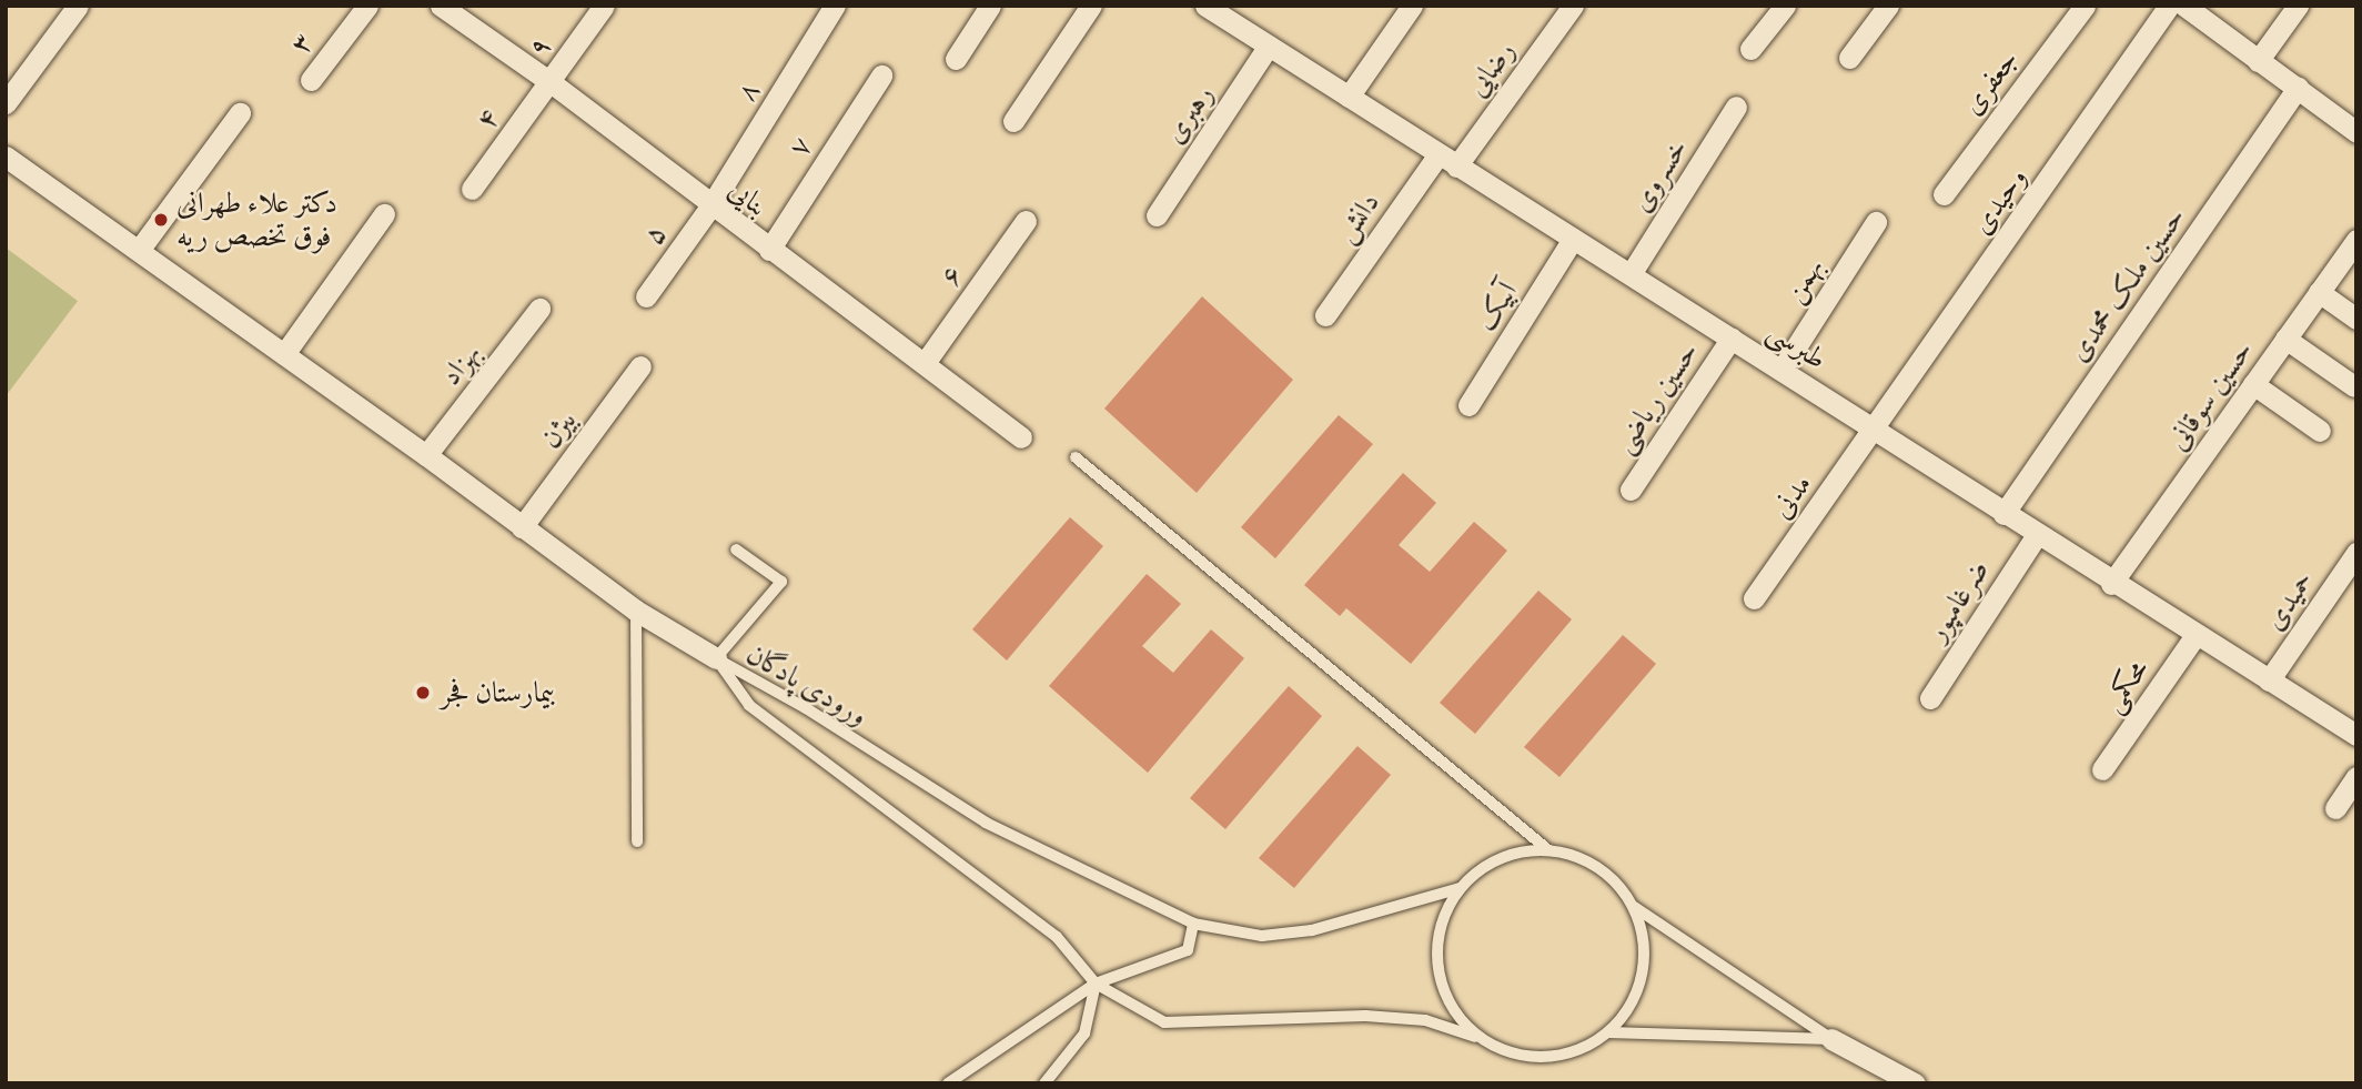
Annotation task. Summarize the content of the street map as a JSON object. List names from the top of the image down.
{
  "streets": {
    "street": [
      "۳",
      "۹",
      "رضایی",
      "جعفری",
      "۸",
      "رهبری",
      "۴",
      "۷",
      "خسروی",
      "بنایی",
      "وحیدی",
      "دانش",
      "۵",
      "۶",
      "بهمن",
      "حسین ملک محمدی",
      "آبیک",
      "طبرسی",
      "بهزاد",
      "حسین سوقانی",
      "حسین ریاضی",
      "بیژن",
      "مدنی",
      "ضرغامپور",
      "حمیدی",
      "محکمی"
    ],
    "lane": ["ورودی پادگان"]
  },
  "crossings": [
    ["۹", "۴"],
    ["۹", "بنایی"],
    ["رضایی", "طبرسی"],
    ["۸", "بنایی"],
    ["۸", "۵"],
    ["رهبری", "طبرسی"],
    ["۴", "بنایی"],
    ["۷", "بنایی"],
    ["خسروی", "طبرسی"],
    ["بنایی", "۵"],
    ["بنایی", "۶"],
    ["وحیدی", "طبرسی"],
    ["وحیدی", "مدنی"],
    ["دانش", "طبرسی"],
    ["بهمن", "طبرسی"],
    ["حسین ملک محمدی", "طبرسی"],
    ["آبیک", "طبرسی"],
    ["طبرسی", "حسین سوقانی"],
    ["طبرسی", "حسین ریاضی"],
    ["طبرسی", "مدنی"],
    ["طبرسی", "ضرغامپور"],
    ["طبرسی", "حمیدی"],
    ["طبرسی", "محکمی"]
  ],
  "places": ["دکتر علاء طهرانی فوق تخصص ریه", "بیمارستان فجر"]
}
